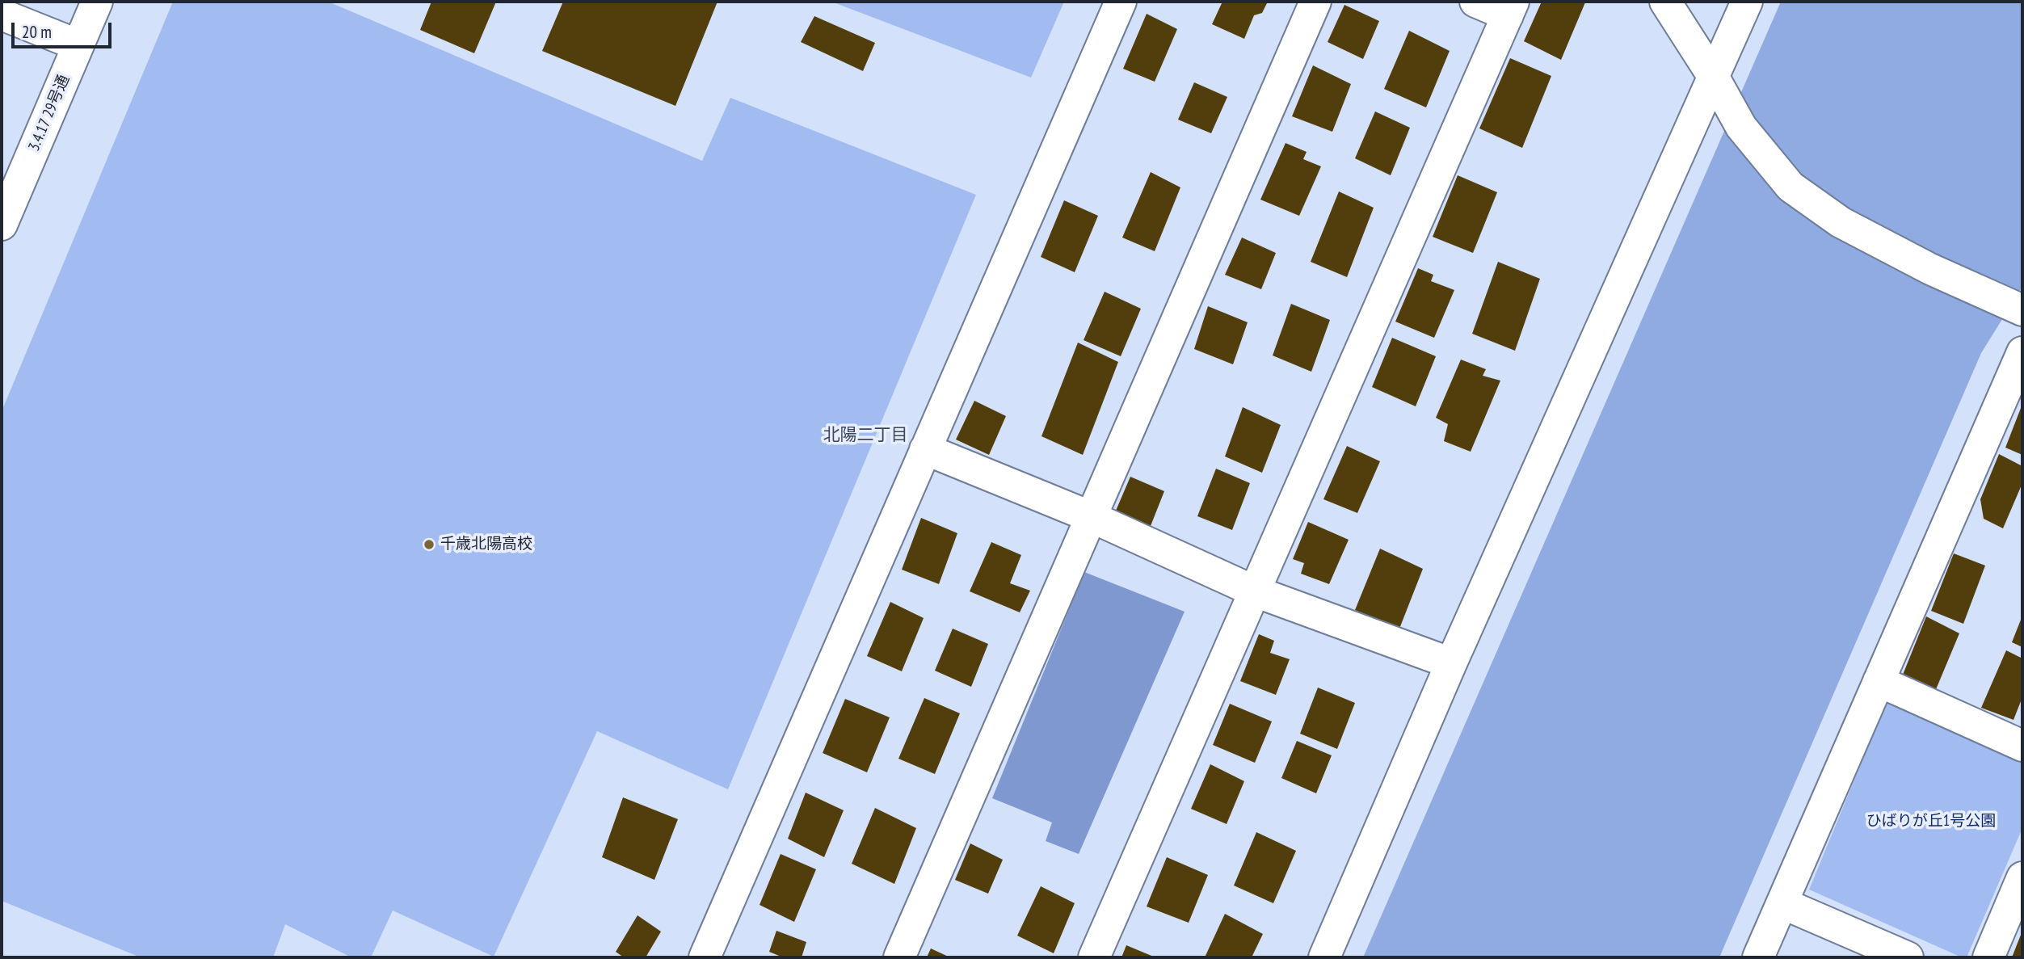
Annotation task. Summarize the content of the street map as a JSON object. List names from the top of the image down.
{
  "streets": {
    "street": ["3.4.17 29号通"]
  },
  "districts": ["北陽二丁目"],
  "parks": ["ひばりが丘1号公園"],
  "places": ["千歳北陽高校"],
  "scale_bar": "20 m"
}
